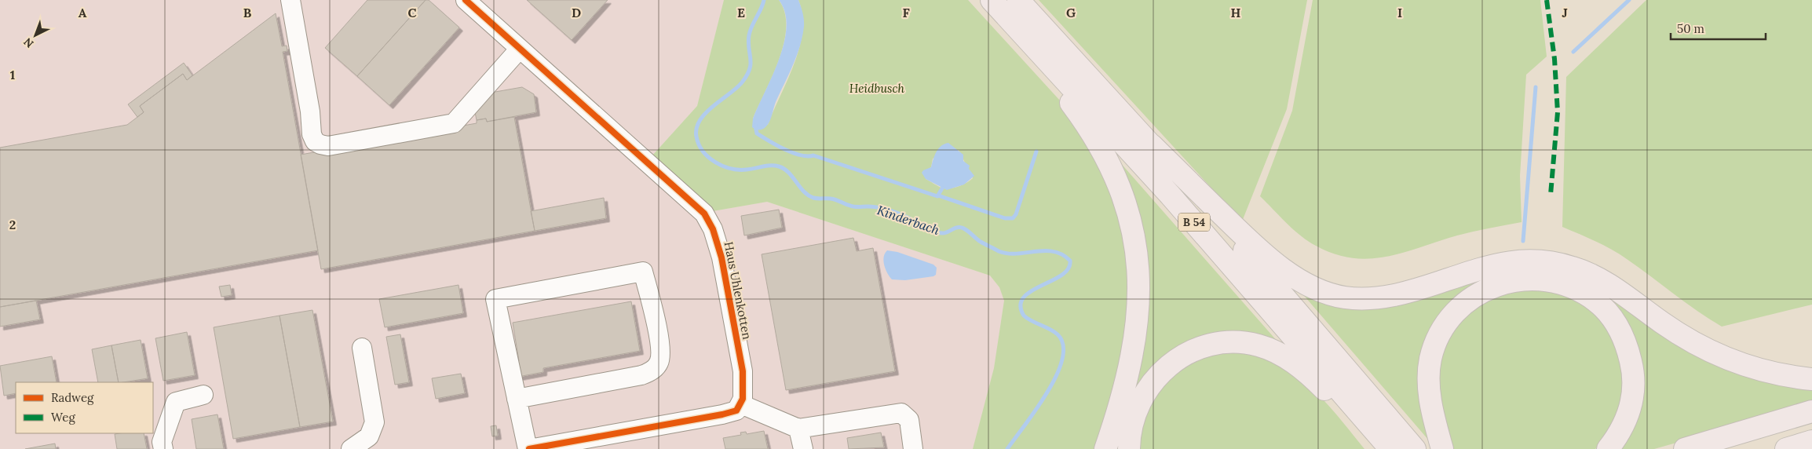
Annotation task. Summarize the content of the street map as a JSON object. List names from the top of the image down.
{
  "streets": {
    "highway": ["B 54"],
    "street": ["Haus Uhlenkotten"]
  },
  "water": ["Kinderbach"],
  "parks": ["Heidbusch"],
  "legend": ["Radweg", "Weg"],
  "scale_bar": "50 m",
  "north": "bottom left",
  "grid": {
    "columns": [
      "A",
      "B",
      "C",
      "D",
      "E",
      "F",
      "G",
      "H",
      "I",
      "J"
    ],
    "rows": ["1", "2"]
  }
}
